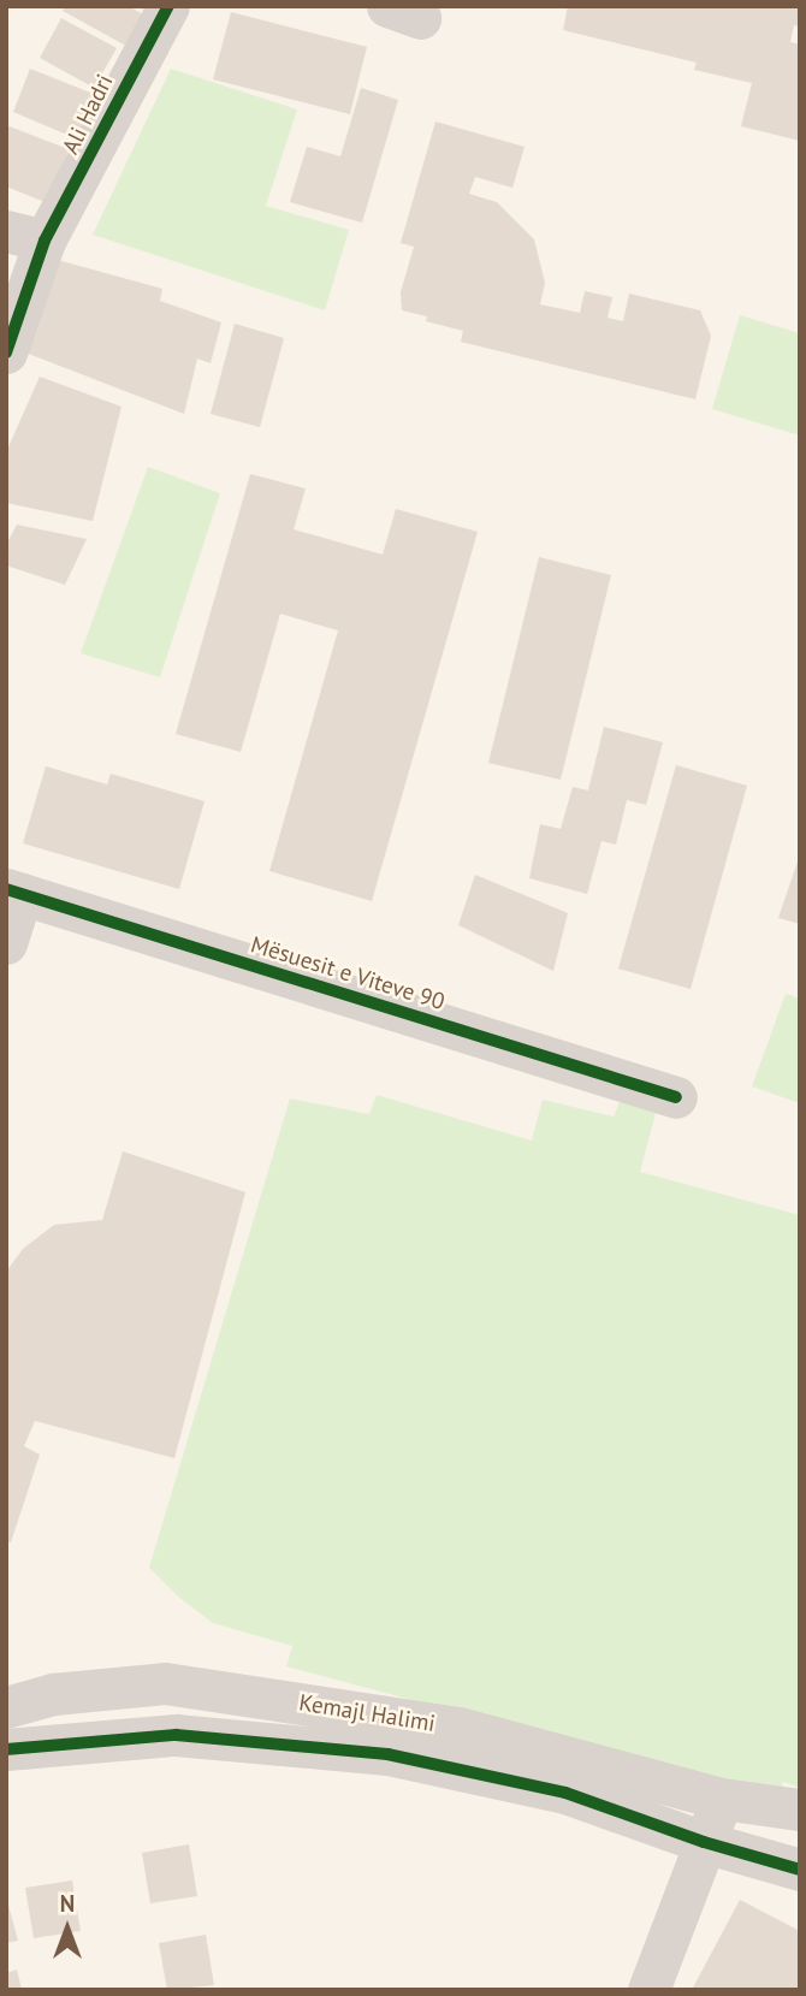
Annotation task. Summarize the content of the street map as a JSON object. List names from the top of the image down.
{
  "streets": {
    "street": ["Ali Hadri", "Mësuesit e Viteve 90", "Kemajl Halimi"]
  },
  "north": "top"
}
